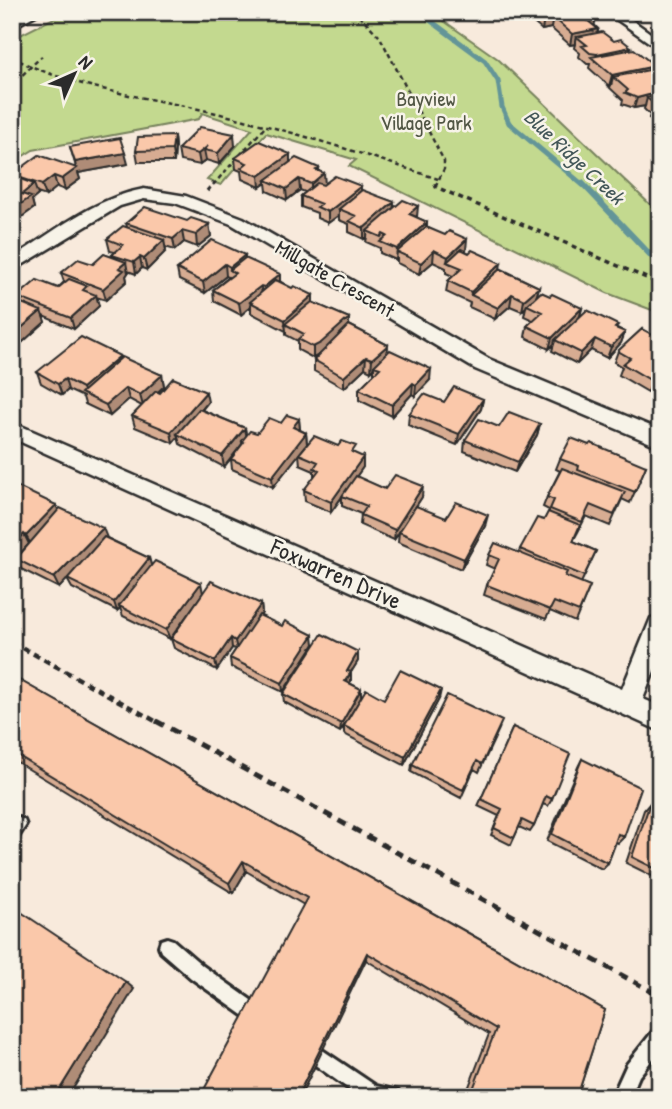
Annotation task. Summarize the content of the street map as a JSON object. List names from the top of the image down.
{
  "streets": {
    "street": ["Millgate Crescent", "Foxwarren Drive"]
  },
  "water": ["Blue Ridge Creek"],
  "parks": ["Bayview Village Park"],
  "north": "top right"
}
